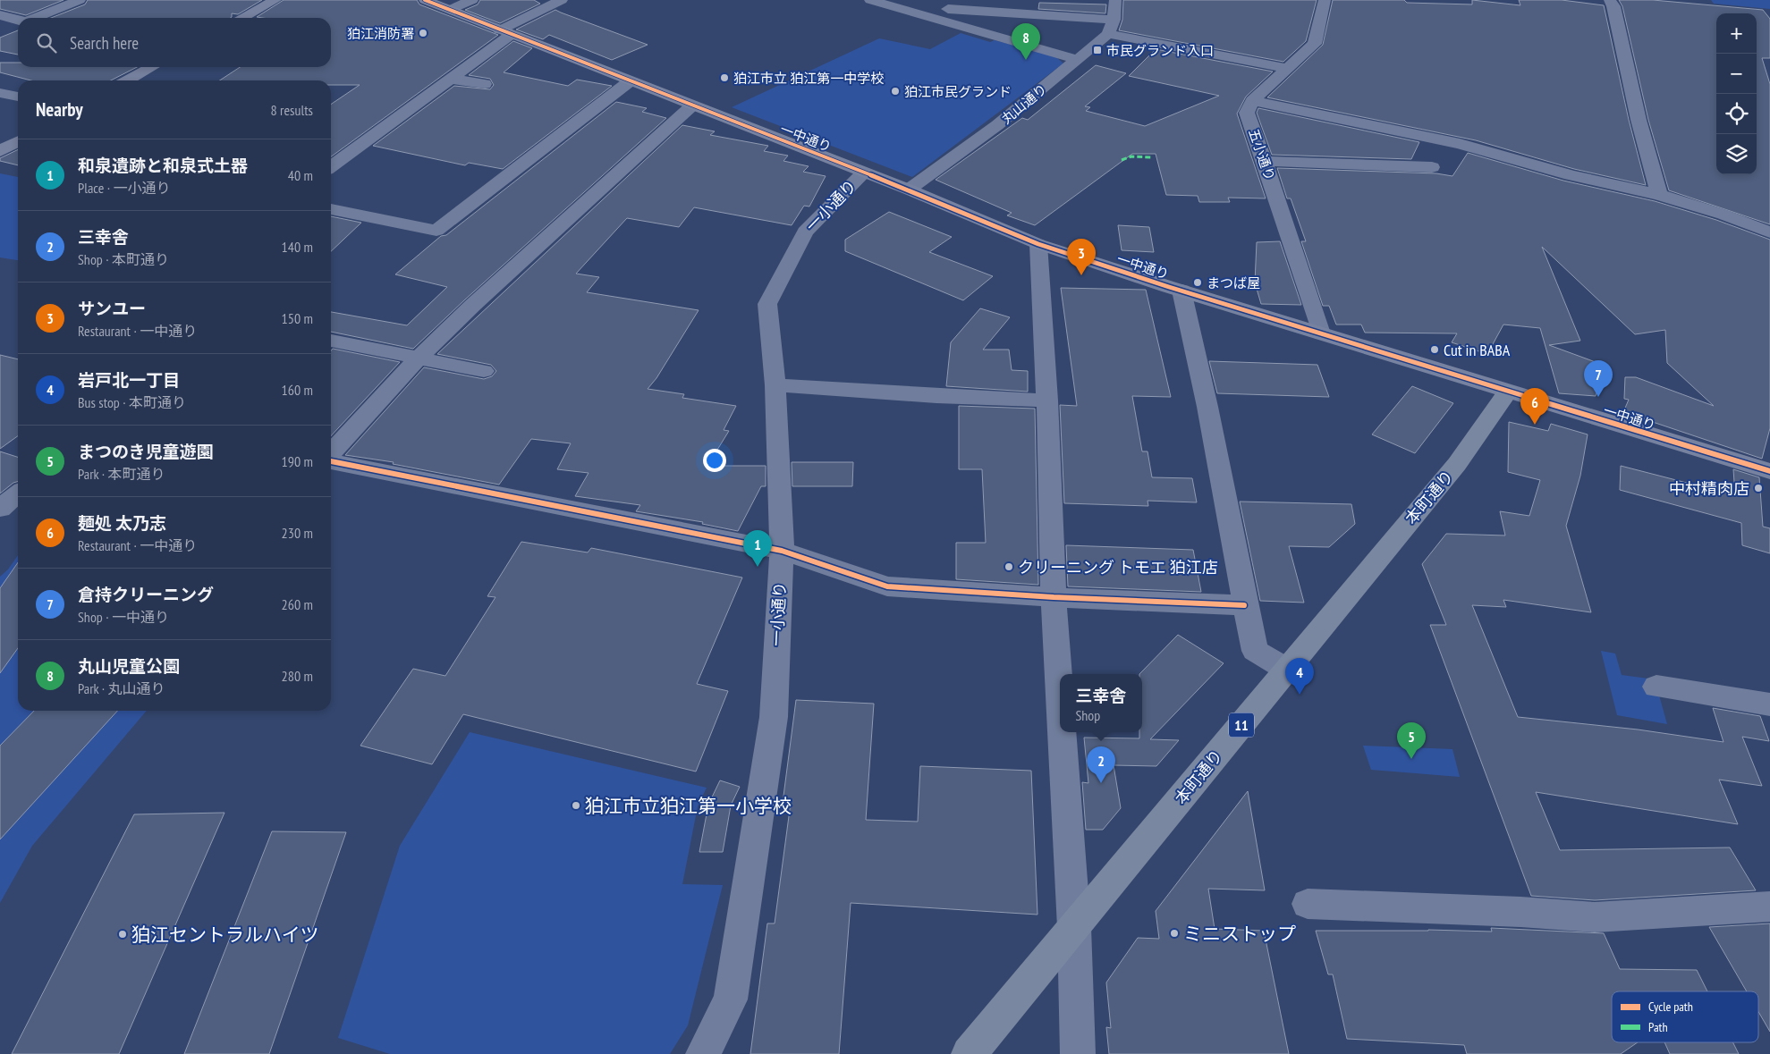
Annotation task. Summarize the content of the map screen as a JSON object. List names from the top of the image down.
{
  "streets": {
    "main road": ["本町通り", "11"],
    "street": [
      "丸山通り",
      "一中通り",
      "五小通り",
      "一小通り"
    ]
  },
  "crossings": [
    ["丸山通り", "一中通り"],
    ["一中通り", "五小通り"],
    ["一中通り", "一小通り"],
    ["一中通り", "本町通り"]
  ],
  "places": {
    "other": [
      "狛江消防署",
      "狛江市立 狛江第一中学校",
      "狛江市民グランド",
      "まつば屋",
      "Cut in BABA",
      "中村精肉店",
      "クリーニング トモエ 狛江店",
      "狛江市立狛江第一小学校",
      "ミニストップ",
      "狛江セントラルハイツ"
    ],
    "transit": ["市民グランド入口"]
  },
  "legend": ["Cycle path", "Path"],
  "page": {
    "map_buttons": ["+", "−"],
    "search": "Search here",
    "pins": [
      "8",
      "3",
      "7",
      "6",
      "1",
      "4",
      "5",
      "2"
    ],
    "heading": ["Nearby", "8 results"],
    "list": [
      {
        "mark": "1",
        "name": "和泉遺跡と和泉式土器",
        "note": "Place · 一小通り",
        "value": "40 m"
      },
      {
        "mark": "2",
        "name": "三幸舎",
        "note": "Shop · 本町通り",
        "value": "140 m"
      },
      {
        "mark": "3",
        "name": "サンユー",
        "note": "Restaurant · 一中通り",
        "value": "150 m"
      },
      {
        "mark": "4",
        "name": "岩戸北一丁目",
        "note": "Bus stop · 本町通り",
        "value": "160 m"
      },
      {
        "mark": "5",
        "name": "まつのき児童遊園",
        "note": "Park · 本町通り",
        "value": "190 m"
      },
      {
        "mark": "6",
        "name": "麺処 太乃志",
        "note": "Restaurant · 一中通り",
        "value": "230 m"
      },
      {
        "mark": "7",
        "name": "倉持クリーニング",
        "note": "Shop · 一中通り",
        "value": "260 m"
      },
      {
        "mark": "8",
        "name": "丸山児童公園",
        "note": "Park · 丸山通り",
        "value": "280 m"
      }
    ],
    "popup": ["三幸舎", "Shop"]
  }
}
